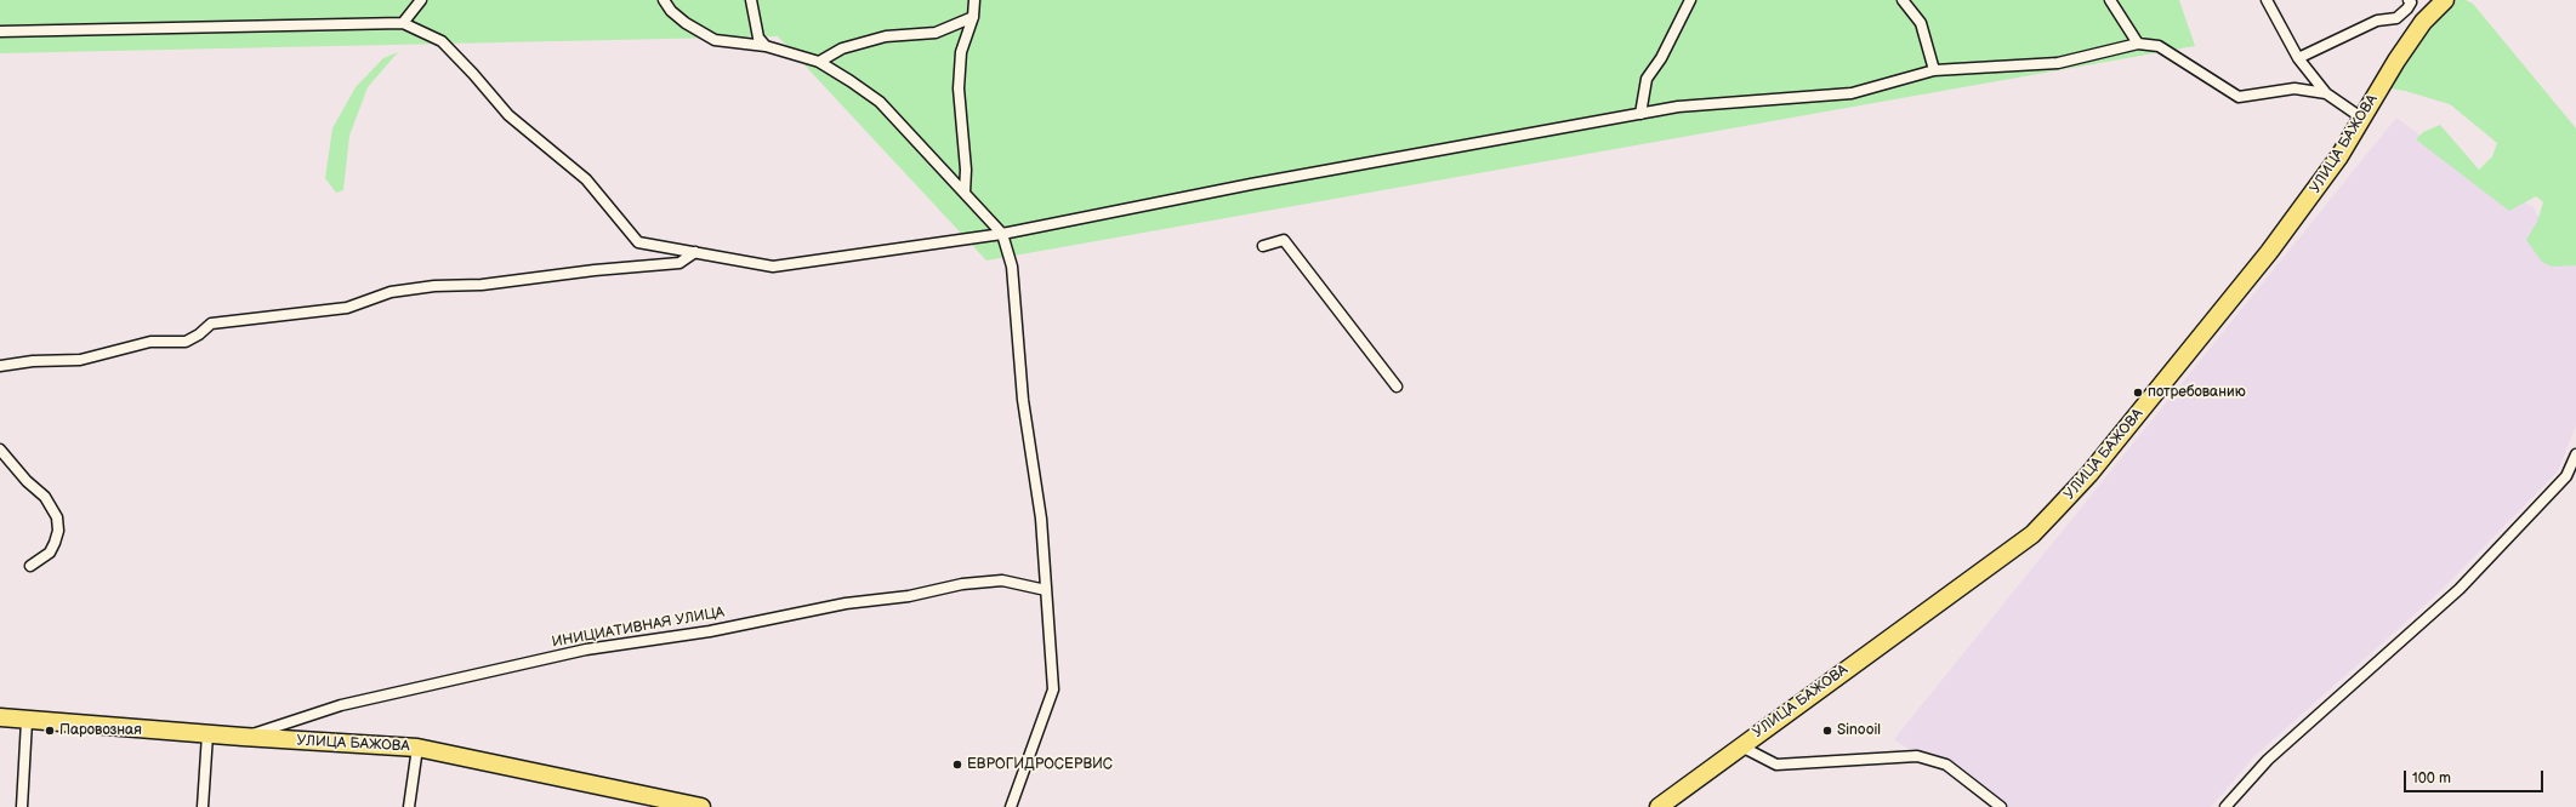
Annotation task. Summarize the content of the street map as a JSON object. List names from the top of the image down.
{
  "streets": {
    "highway": ["УЛИЦА БАЖОВА"],
    "street": ["ИНИЦИАТИВНАЯ УЛИЦА"]
  },
  "crossings": [
    ["УЛИЦА БАЖОВА", "ИНИЦИАТИВНАЯ УЛИЦА"]
  ],
  "places": [
    "потребованию",
    "Паровозная",
    "Sinooil",
    "ЕВРОГИДРОСЕРВИС"
  ],
  "scale_bar": "100 m"
}
